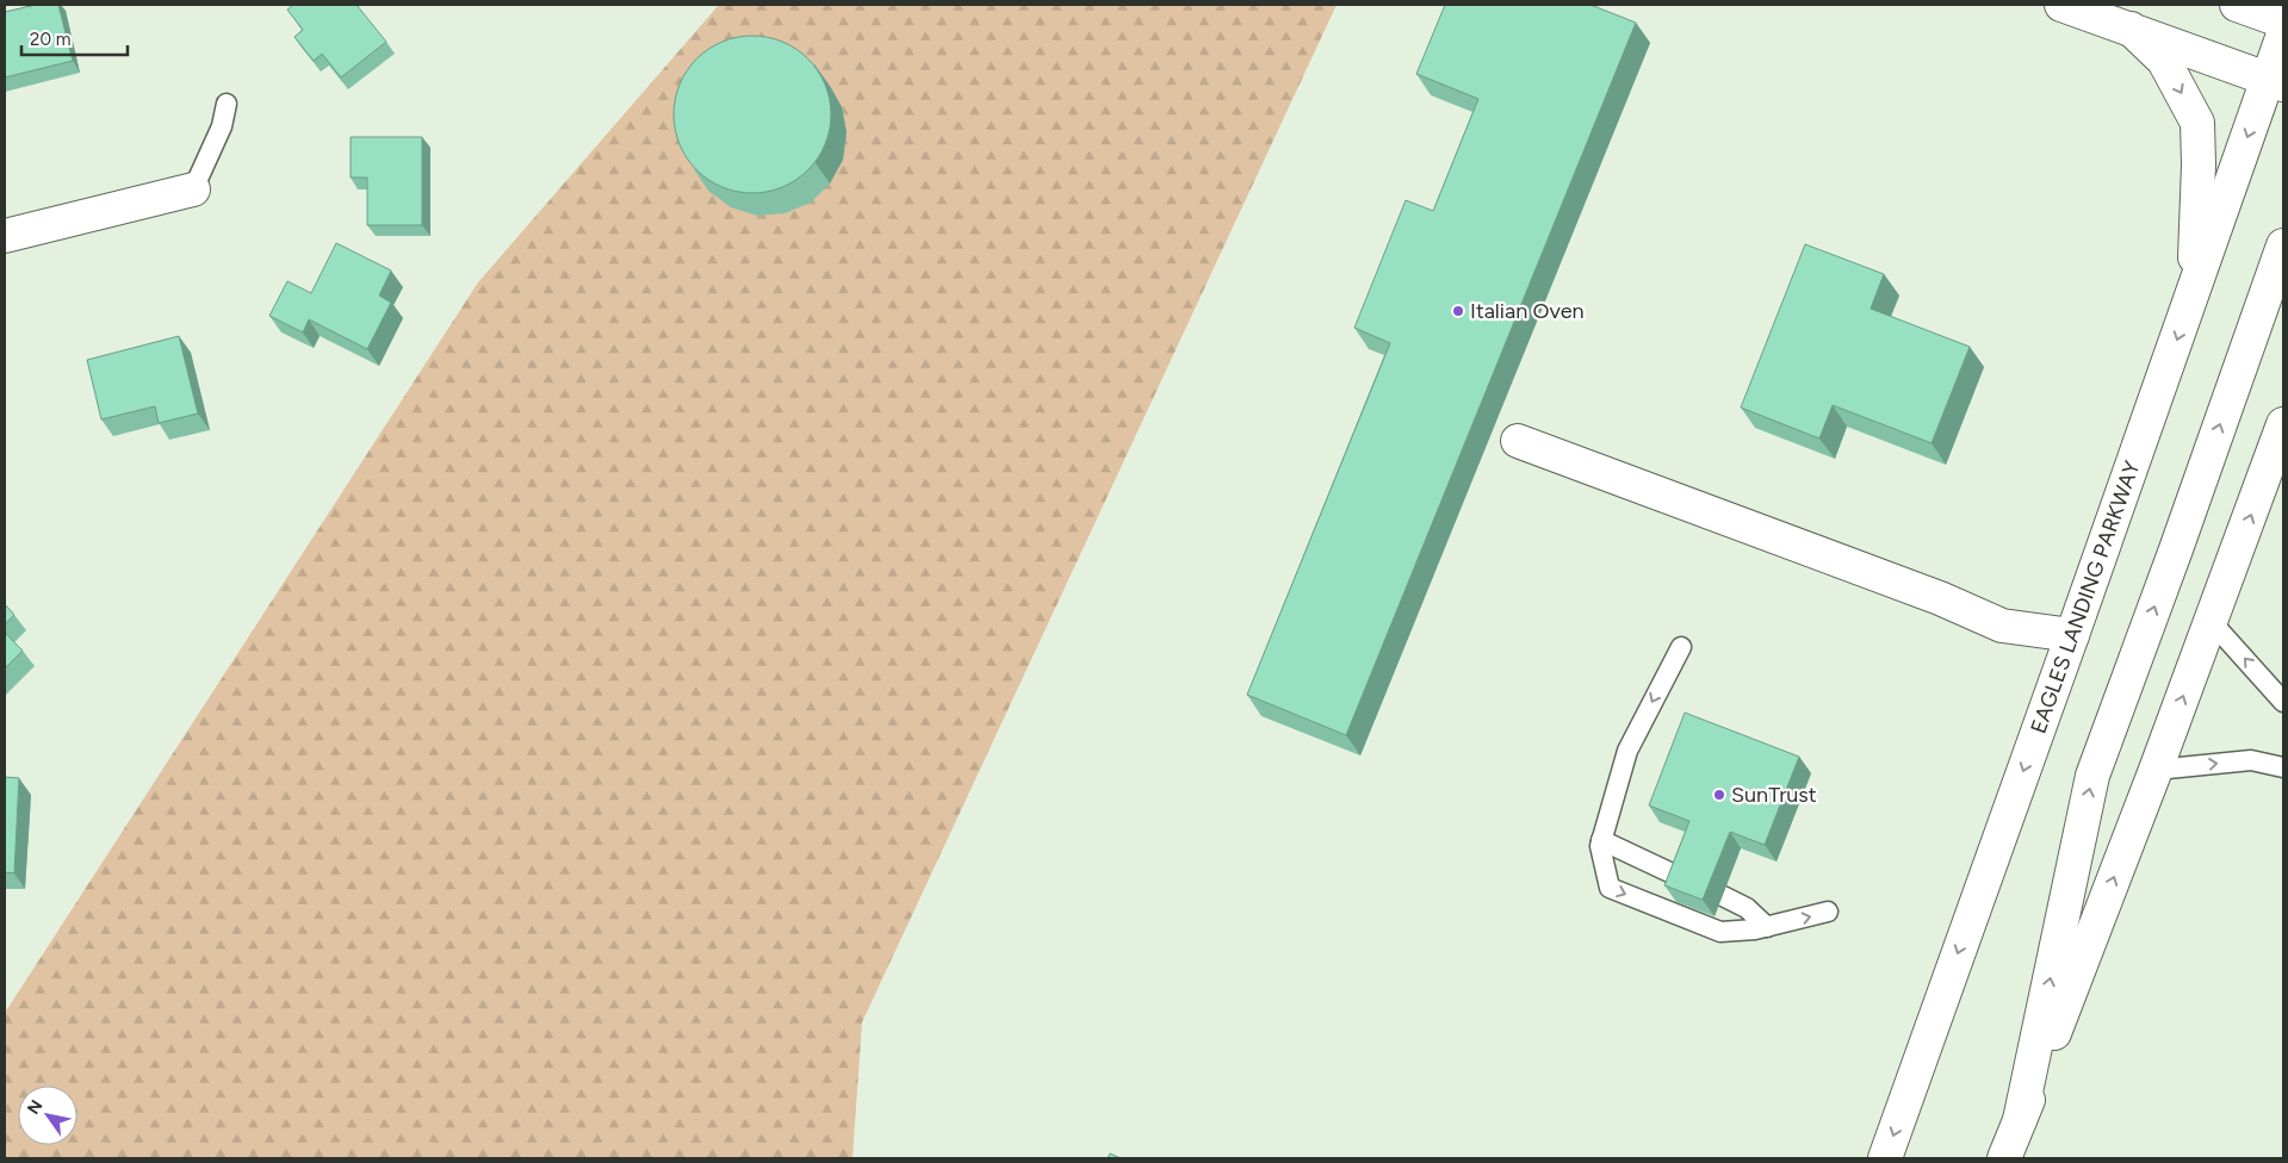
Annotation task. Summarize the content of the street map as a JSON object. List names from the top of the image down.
{
  "streets": {
    "main road": ["EAGLES LANDING PARKWAY"]
  },
  "places": ["Italian Oven", "SunTrust"],
  "scale_bar": "20 m",
  "north": "top left"
}
